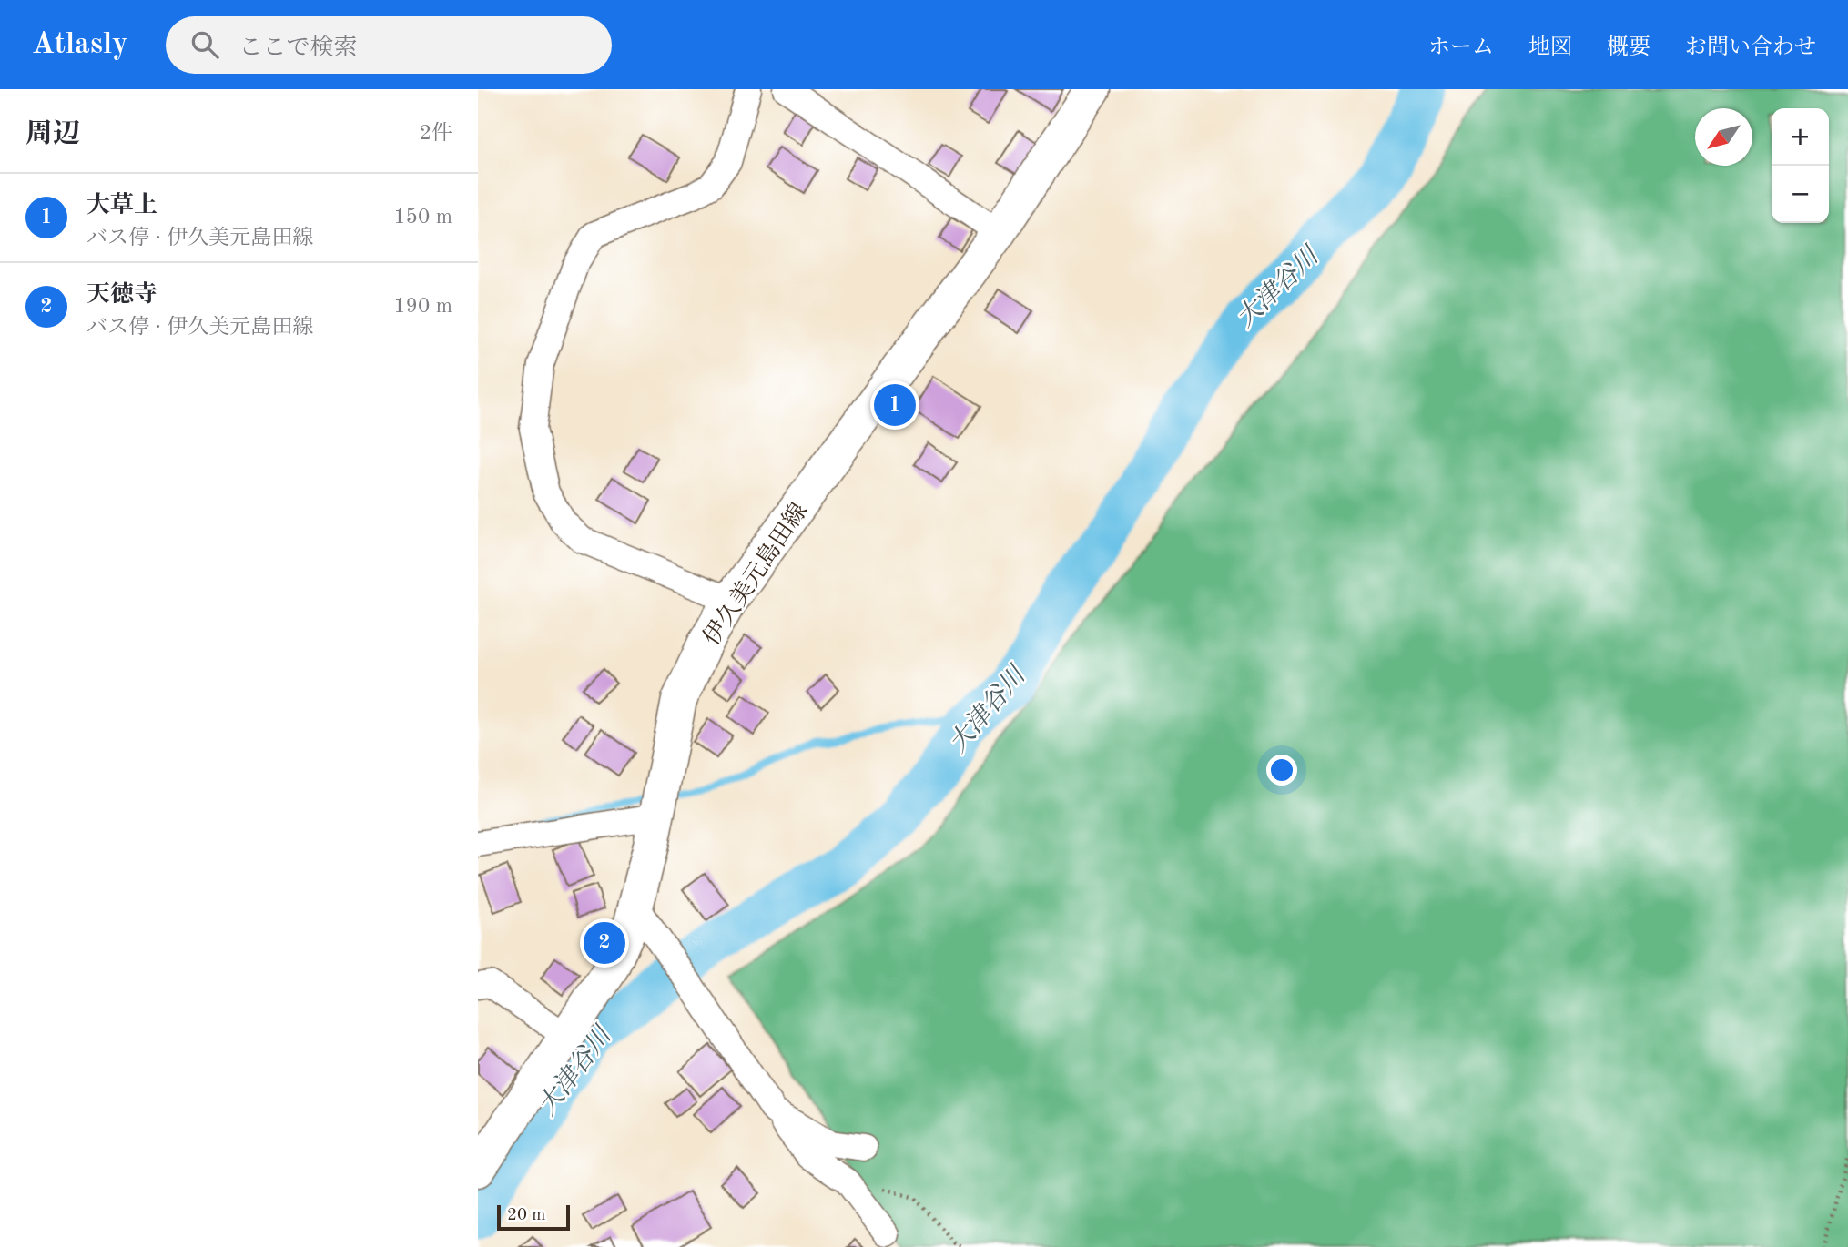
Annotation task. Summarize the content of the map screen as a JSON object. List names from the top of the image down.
{
  "streets": {
    "main road": ["伊久美元島田線"]
  },
  "water": ["大津谷川"],
  "scale_bar": "20 m",
  "north": "bottom left",
  "page": {
    "header": "Atlasly",
    "search": "ここで検索",
    "nav": [
      "ホーム",
      "地図",
      "概要",
      "お問い合わせ"
    ],
    "heading": ["周辺", "2件"],
    "map_buttons": ["+", "−"],
    "list": [
      {
        "mark": "1",
        "name": "大草上",
        "note": "バス停 · 伊久美元島田線",
        "value": "150 m"
      },
      {
        "mark": "2",
        "name": "天徳寺",
        "note": "バス停 · 伊久美元島田線",
        "value": "190 m"
      }
    ],
    "pins": ["1", "2"],
    "scale": "20 m"
  }
}
